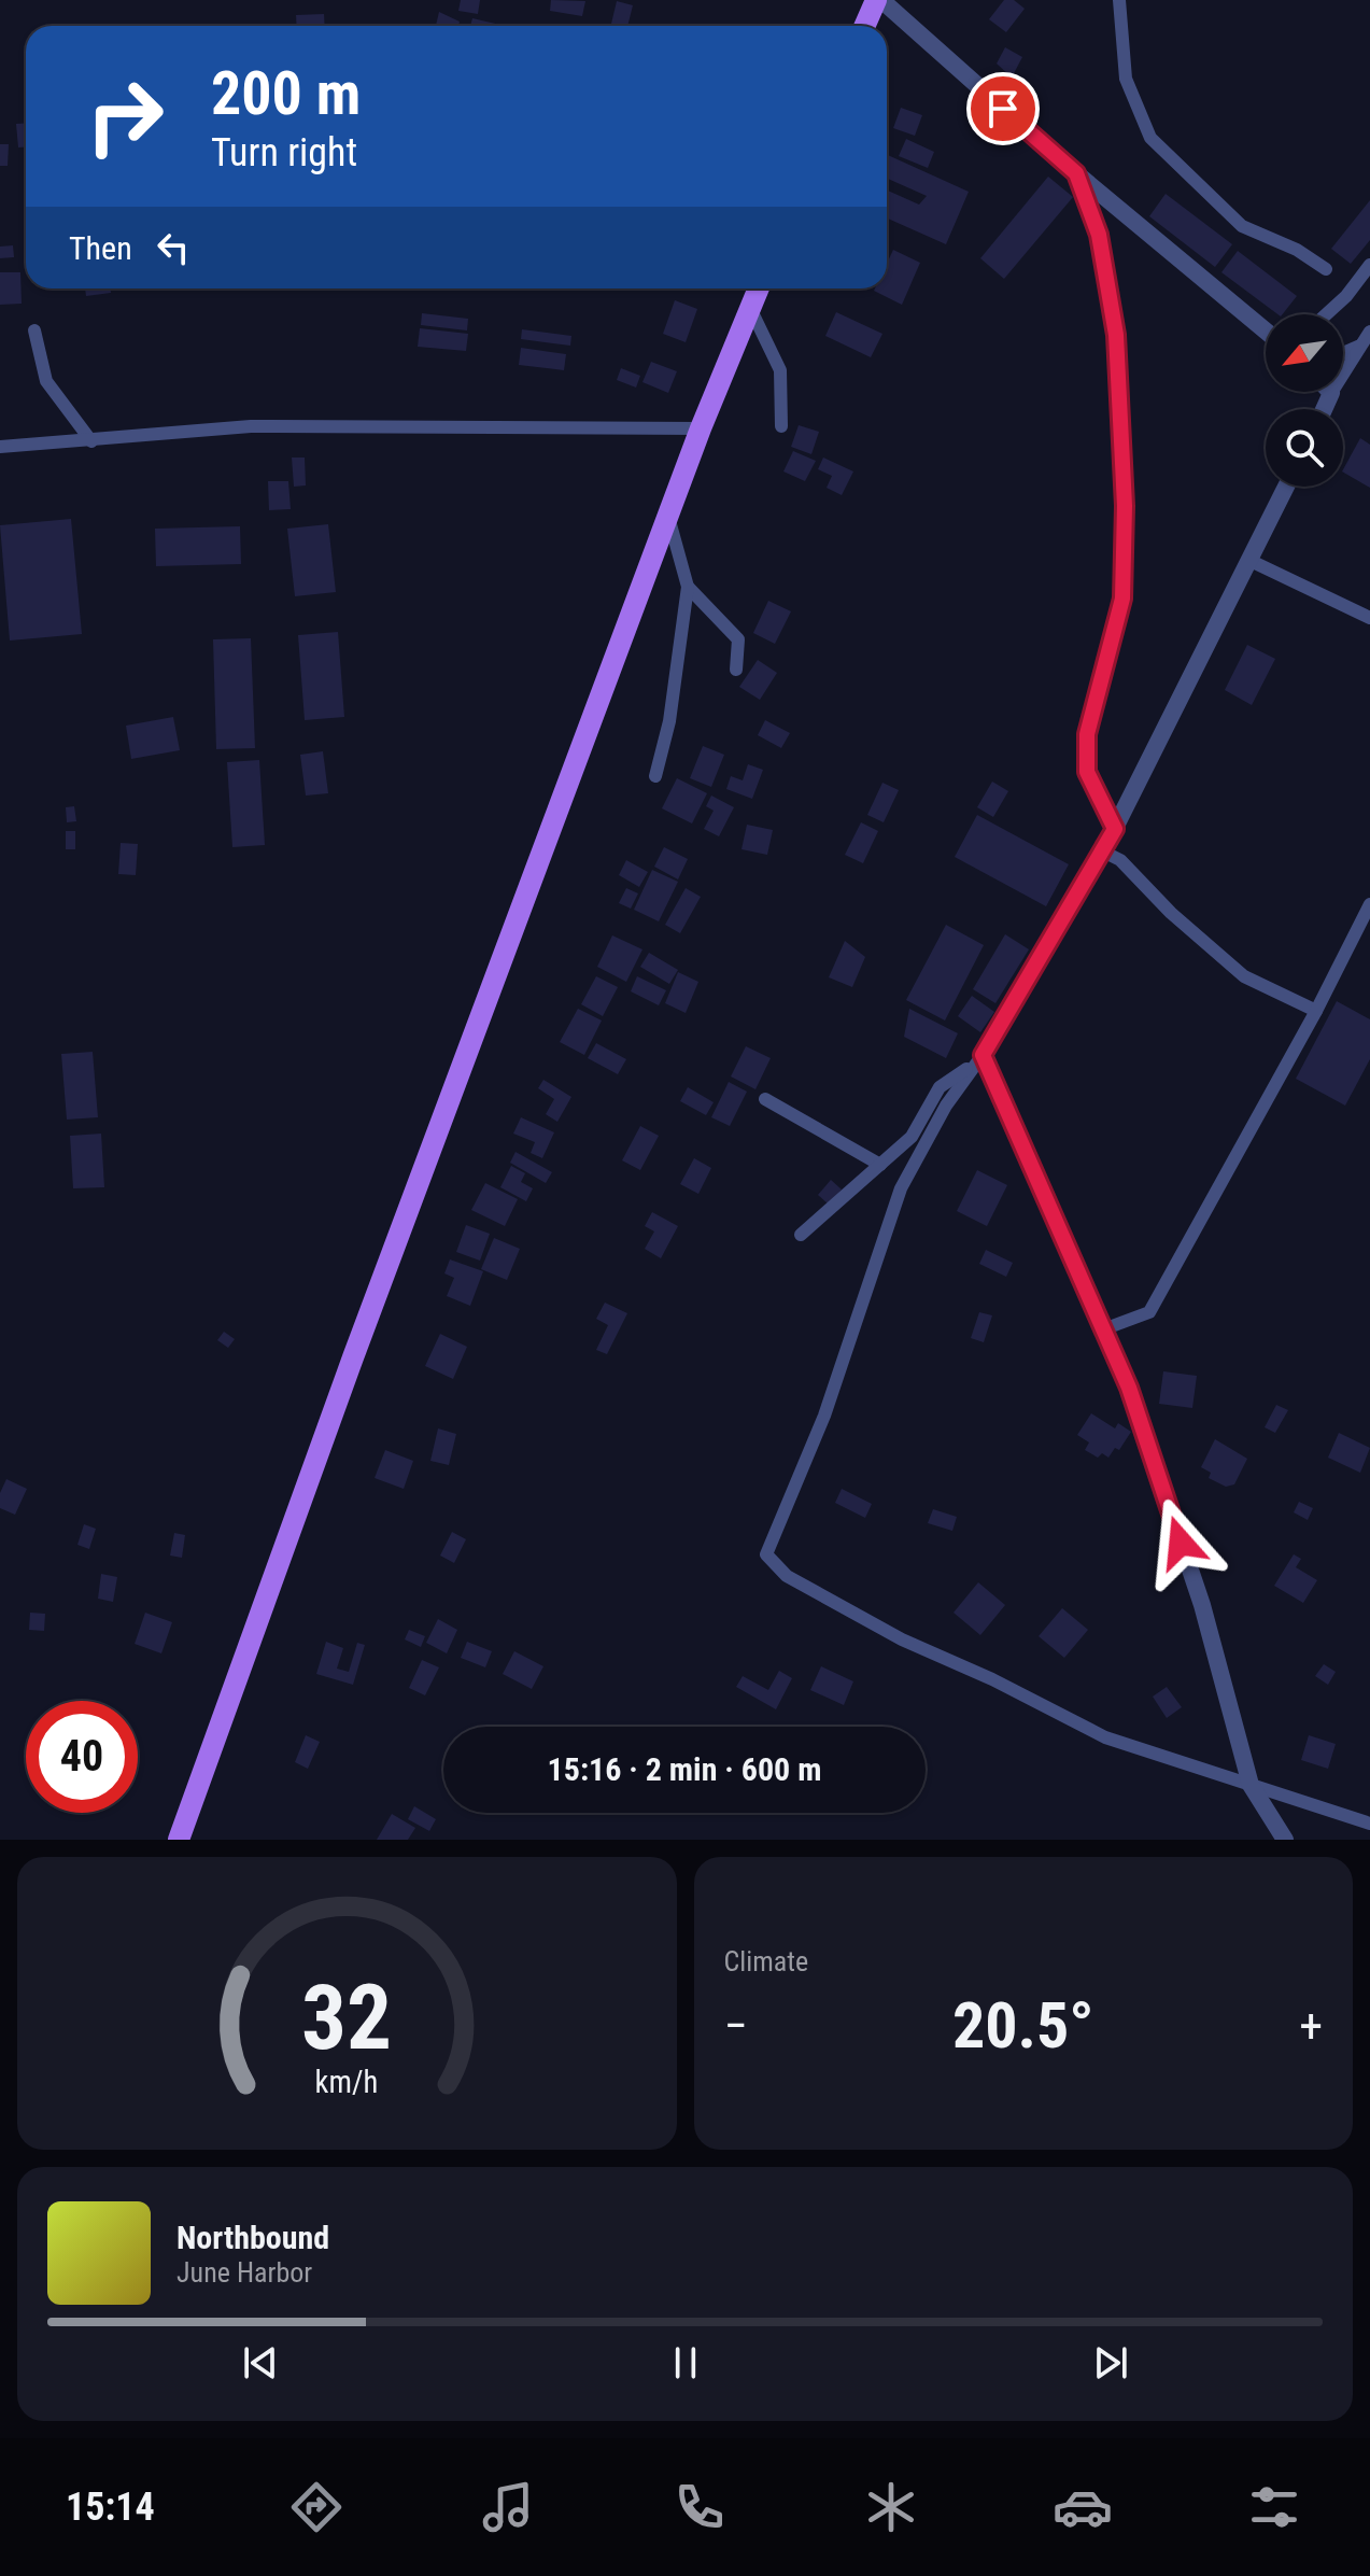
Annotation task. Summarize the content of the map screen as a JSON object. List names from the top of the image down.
{
  "north": "bottom left",
  "page": {
    "turn": ["200 m", "Turn right"],
    "then": "Then",
    "limit": "40",
    "trip": "15:16 · 2 min · 600 m",
    "tile": "Climate",
    "heat": ["−", "20.5°", "+"],
    "song": ["Northbound", "June Harbor"],
    "tabs": "15:14",
    "gauge": ["32", "km/h"]
  }
}
